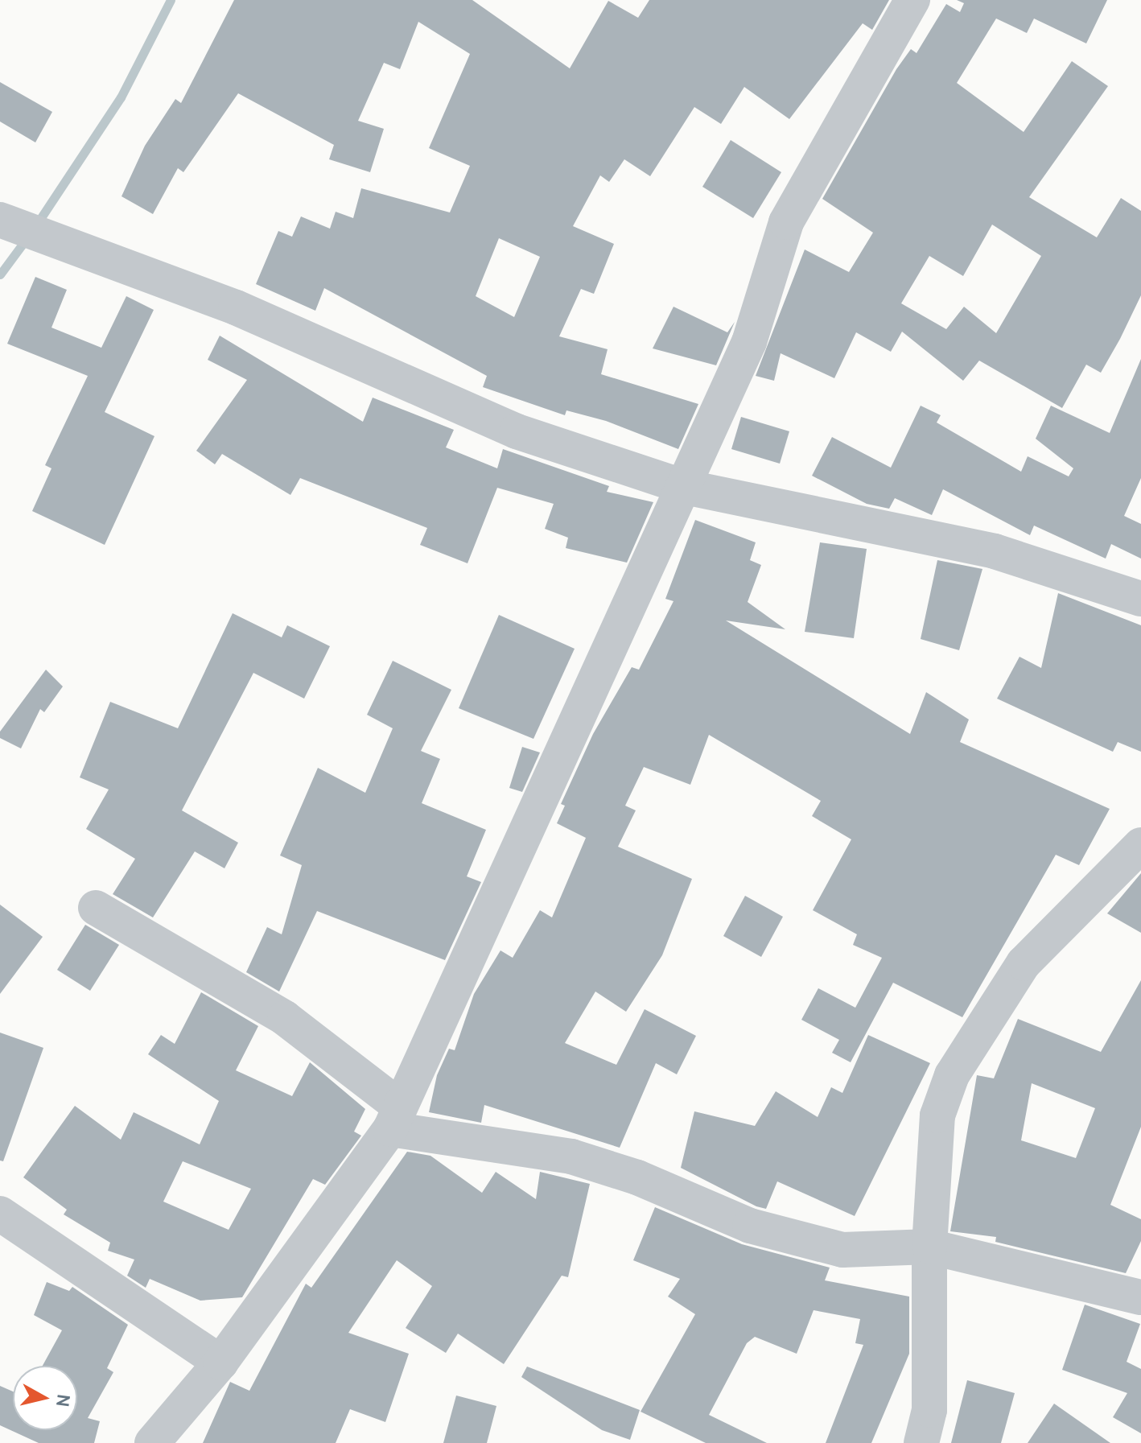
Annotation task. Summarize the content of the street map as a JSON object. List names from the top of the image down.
{
  "north": "right"
}
